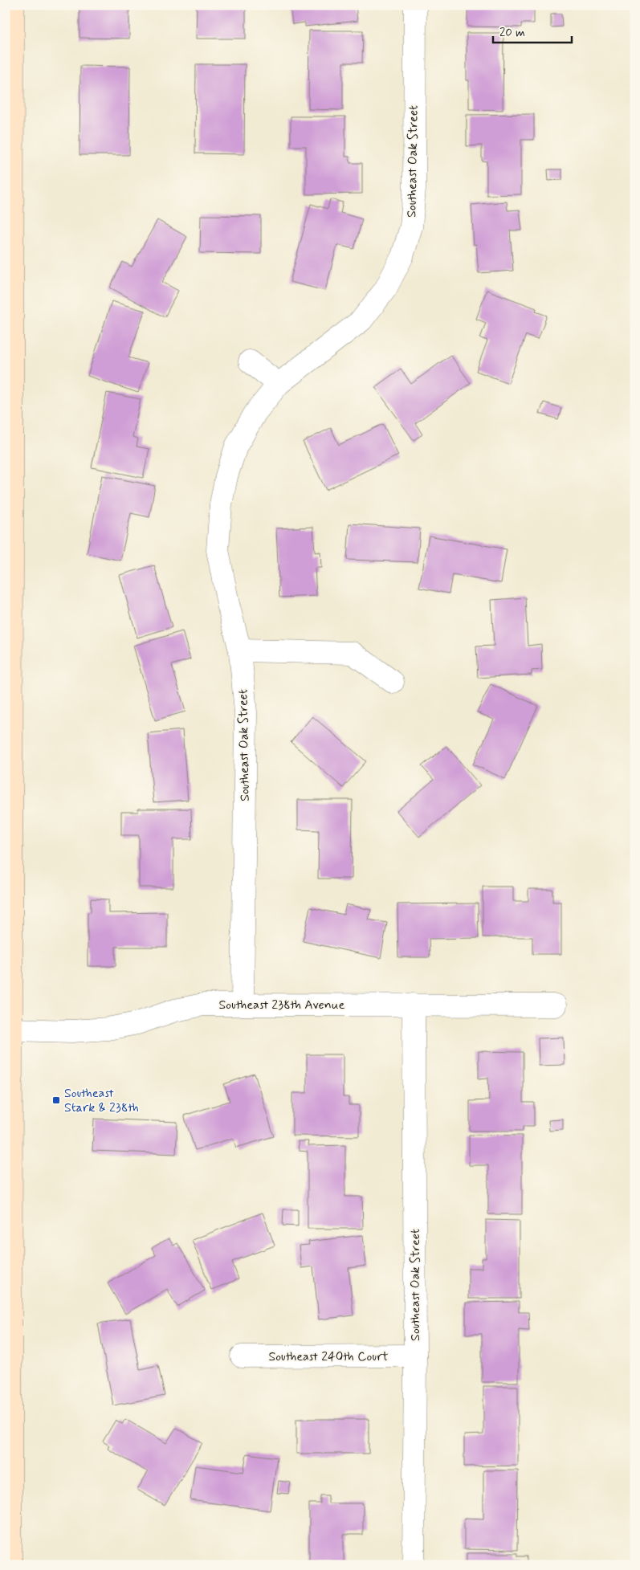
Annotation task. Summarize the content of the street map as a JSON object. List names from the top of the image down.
{
  "streets": {
    "street": ["Southeast Oak Street", "Southeast 238th Avenue", "Southeast 240th Court"]
  },
  "crossings": [
    ["Southeast Oak Street", "Southeast 238th Avenue"],
    ["Southeast Oak Street", "Southeast 240th Court"]
  ],
  "places": {
    "transit": ["Southeast Stark & 238th"]
  },
  "scale_bar": "20 m"
}
